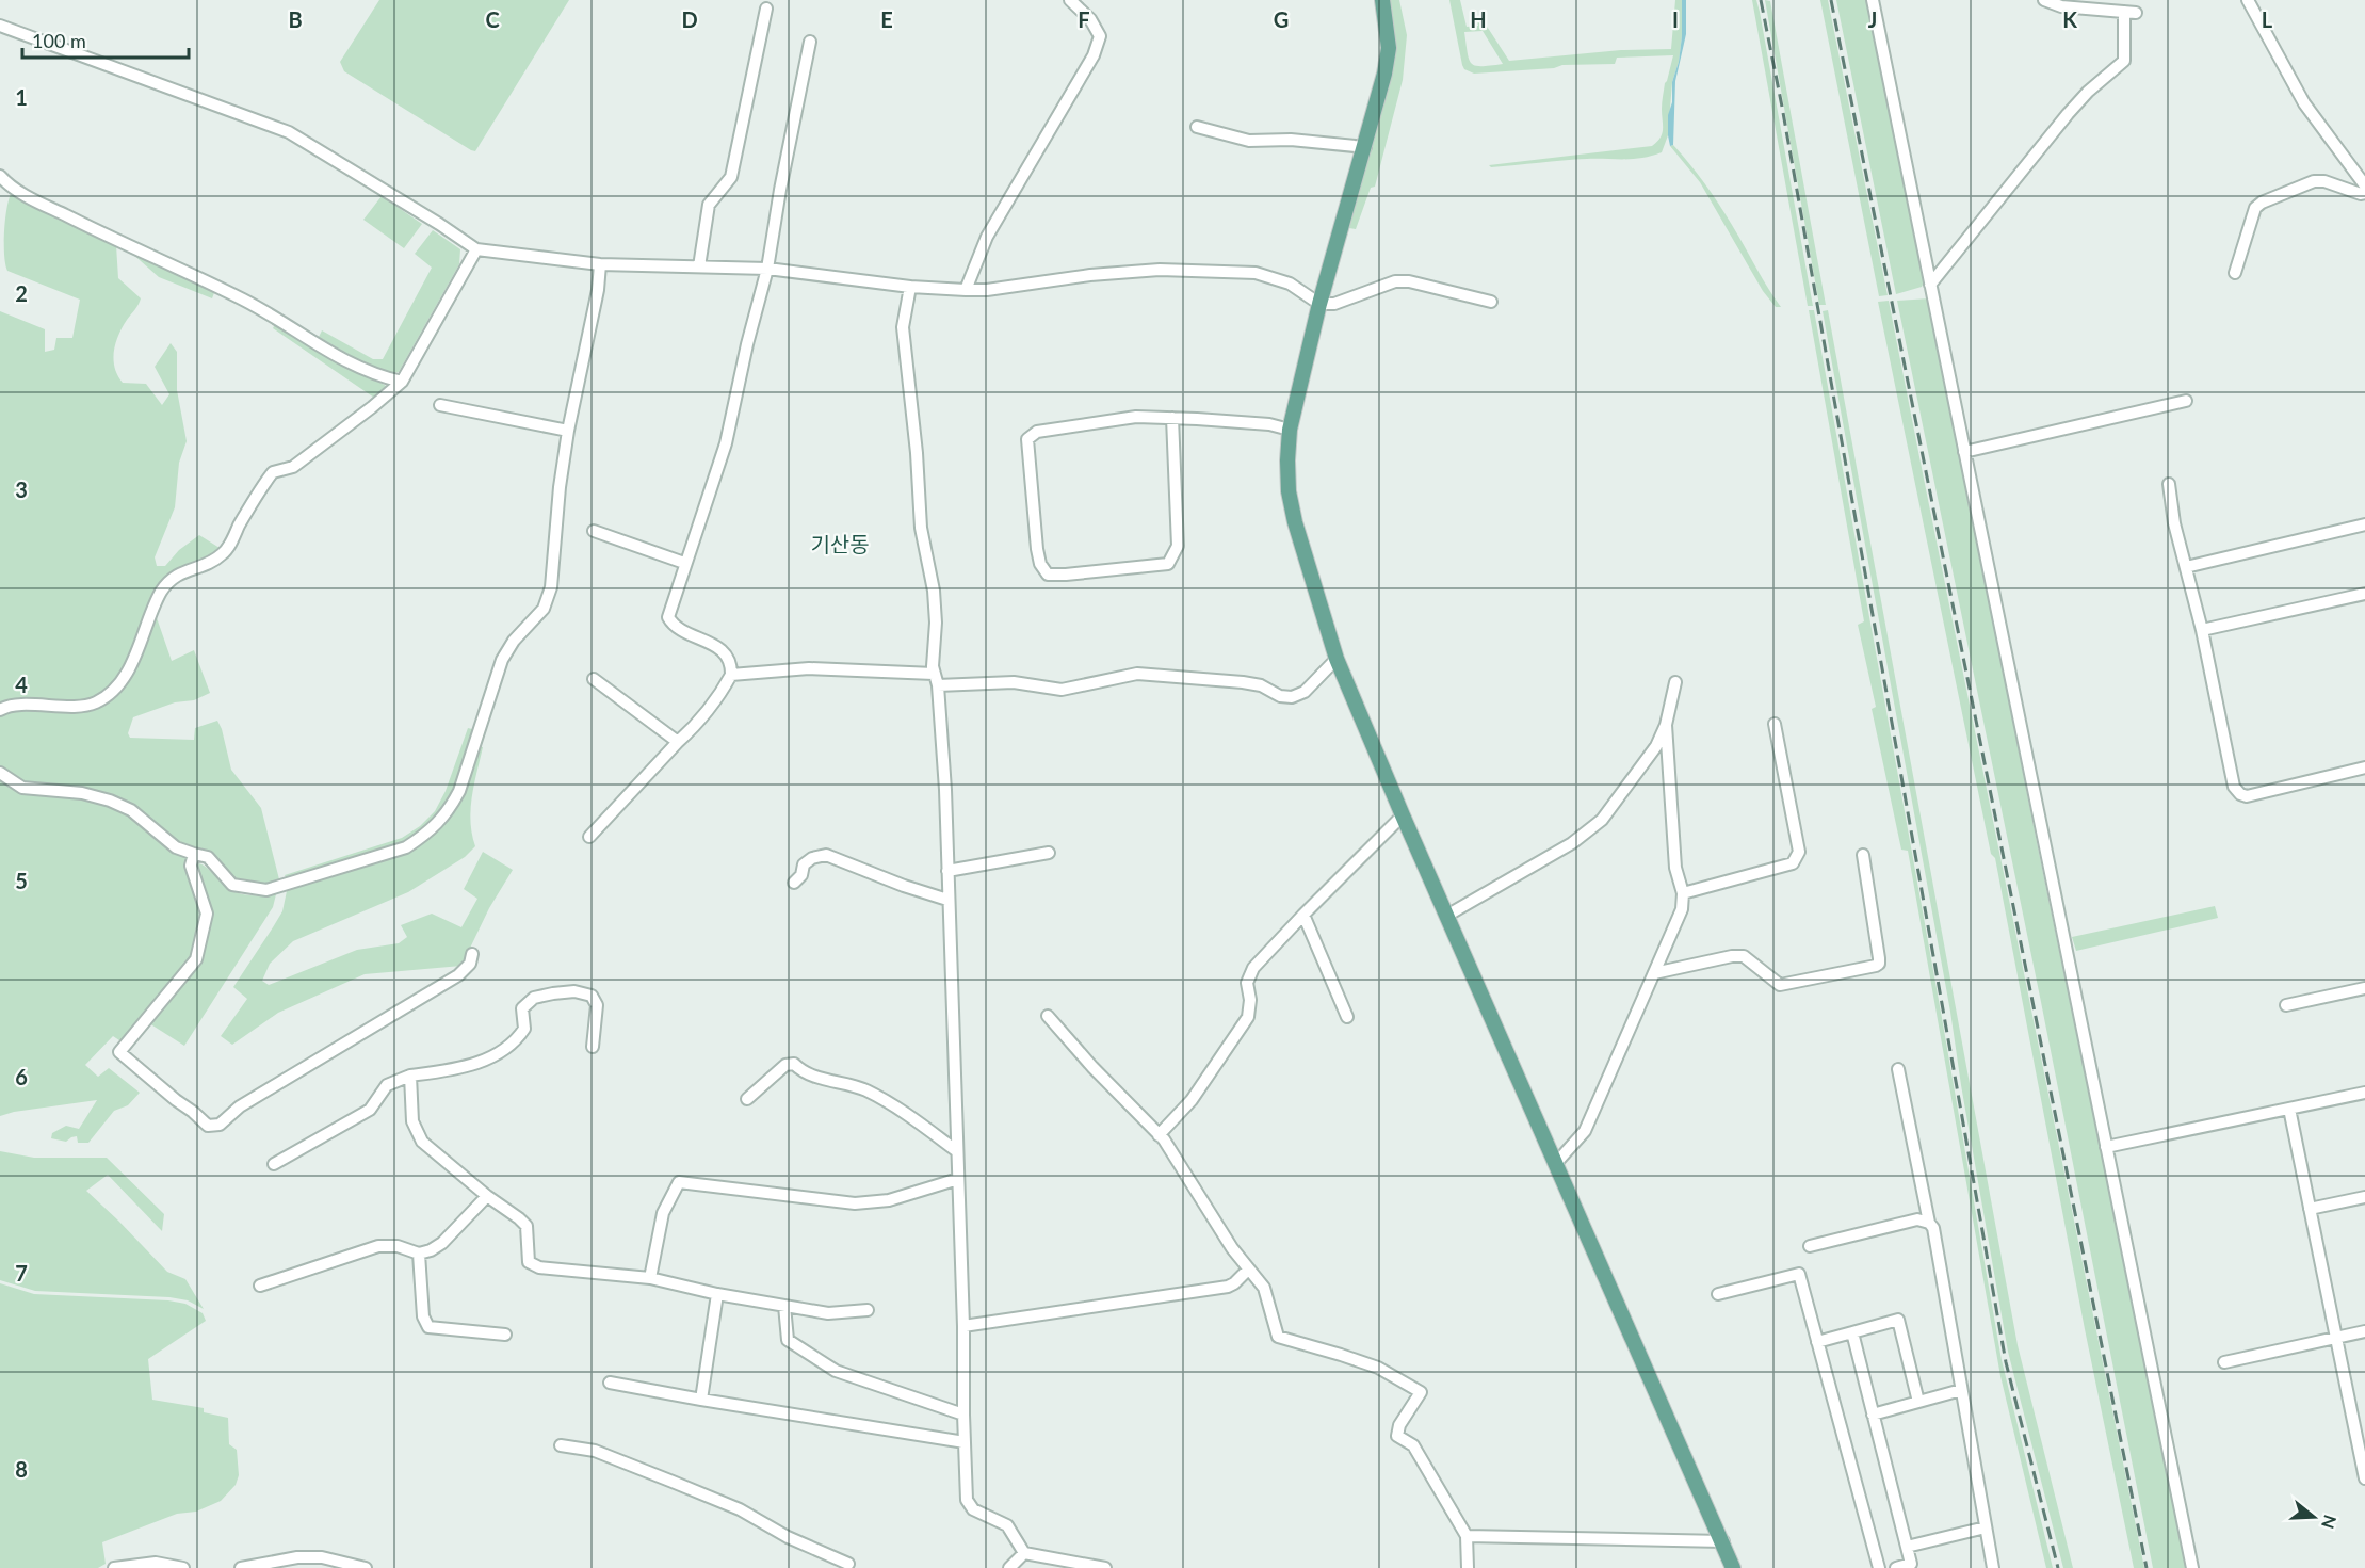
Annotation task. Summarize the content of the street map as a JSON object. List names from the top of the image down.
{
  "districts": ["기산동"],
  "scale_bar": "100 m",
  "north": "right",
  "grid": {
    "columns": [
      "B",
      "C",
      "D",
      "E",
      "F",
      "G",
      "H",
      "I",
      "J",
      "K",
      "L"
    ],
    "rows": [
      "1",
      "2",
      "3",
      "4",
      "5",
      "6",
      "7",
      "8"
    ]
  }
}
